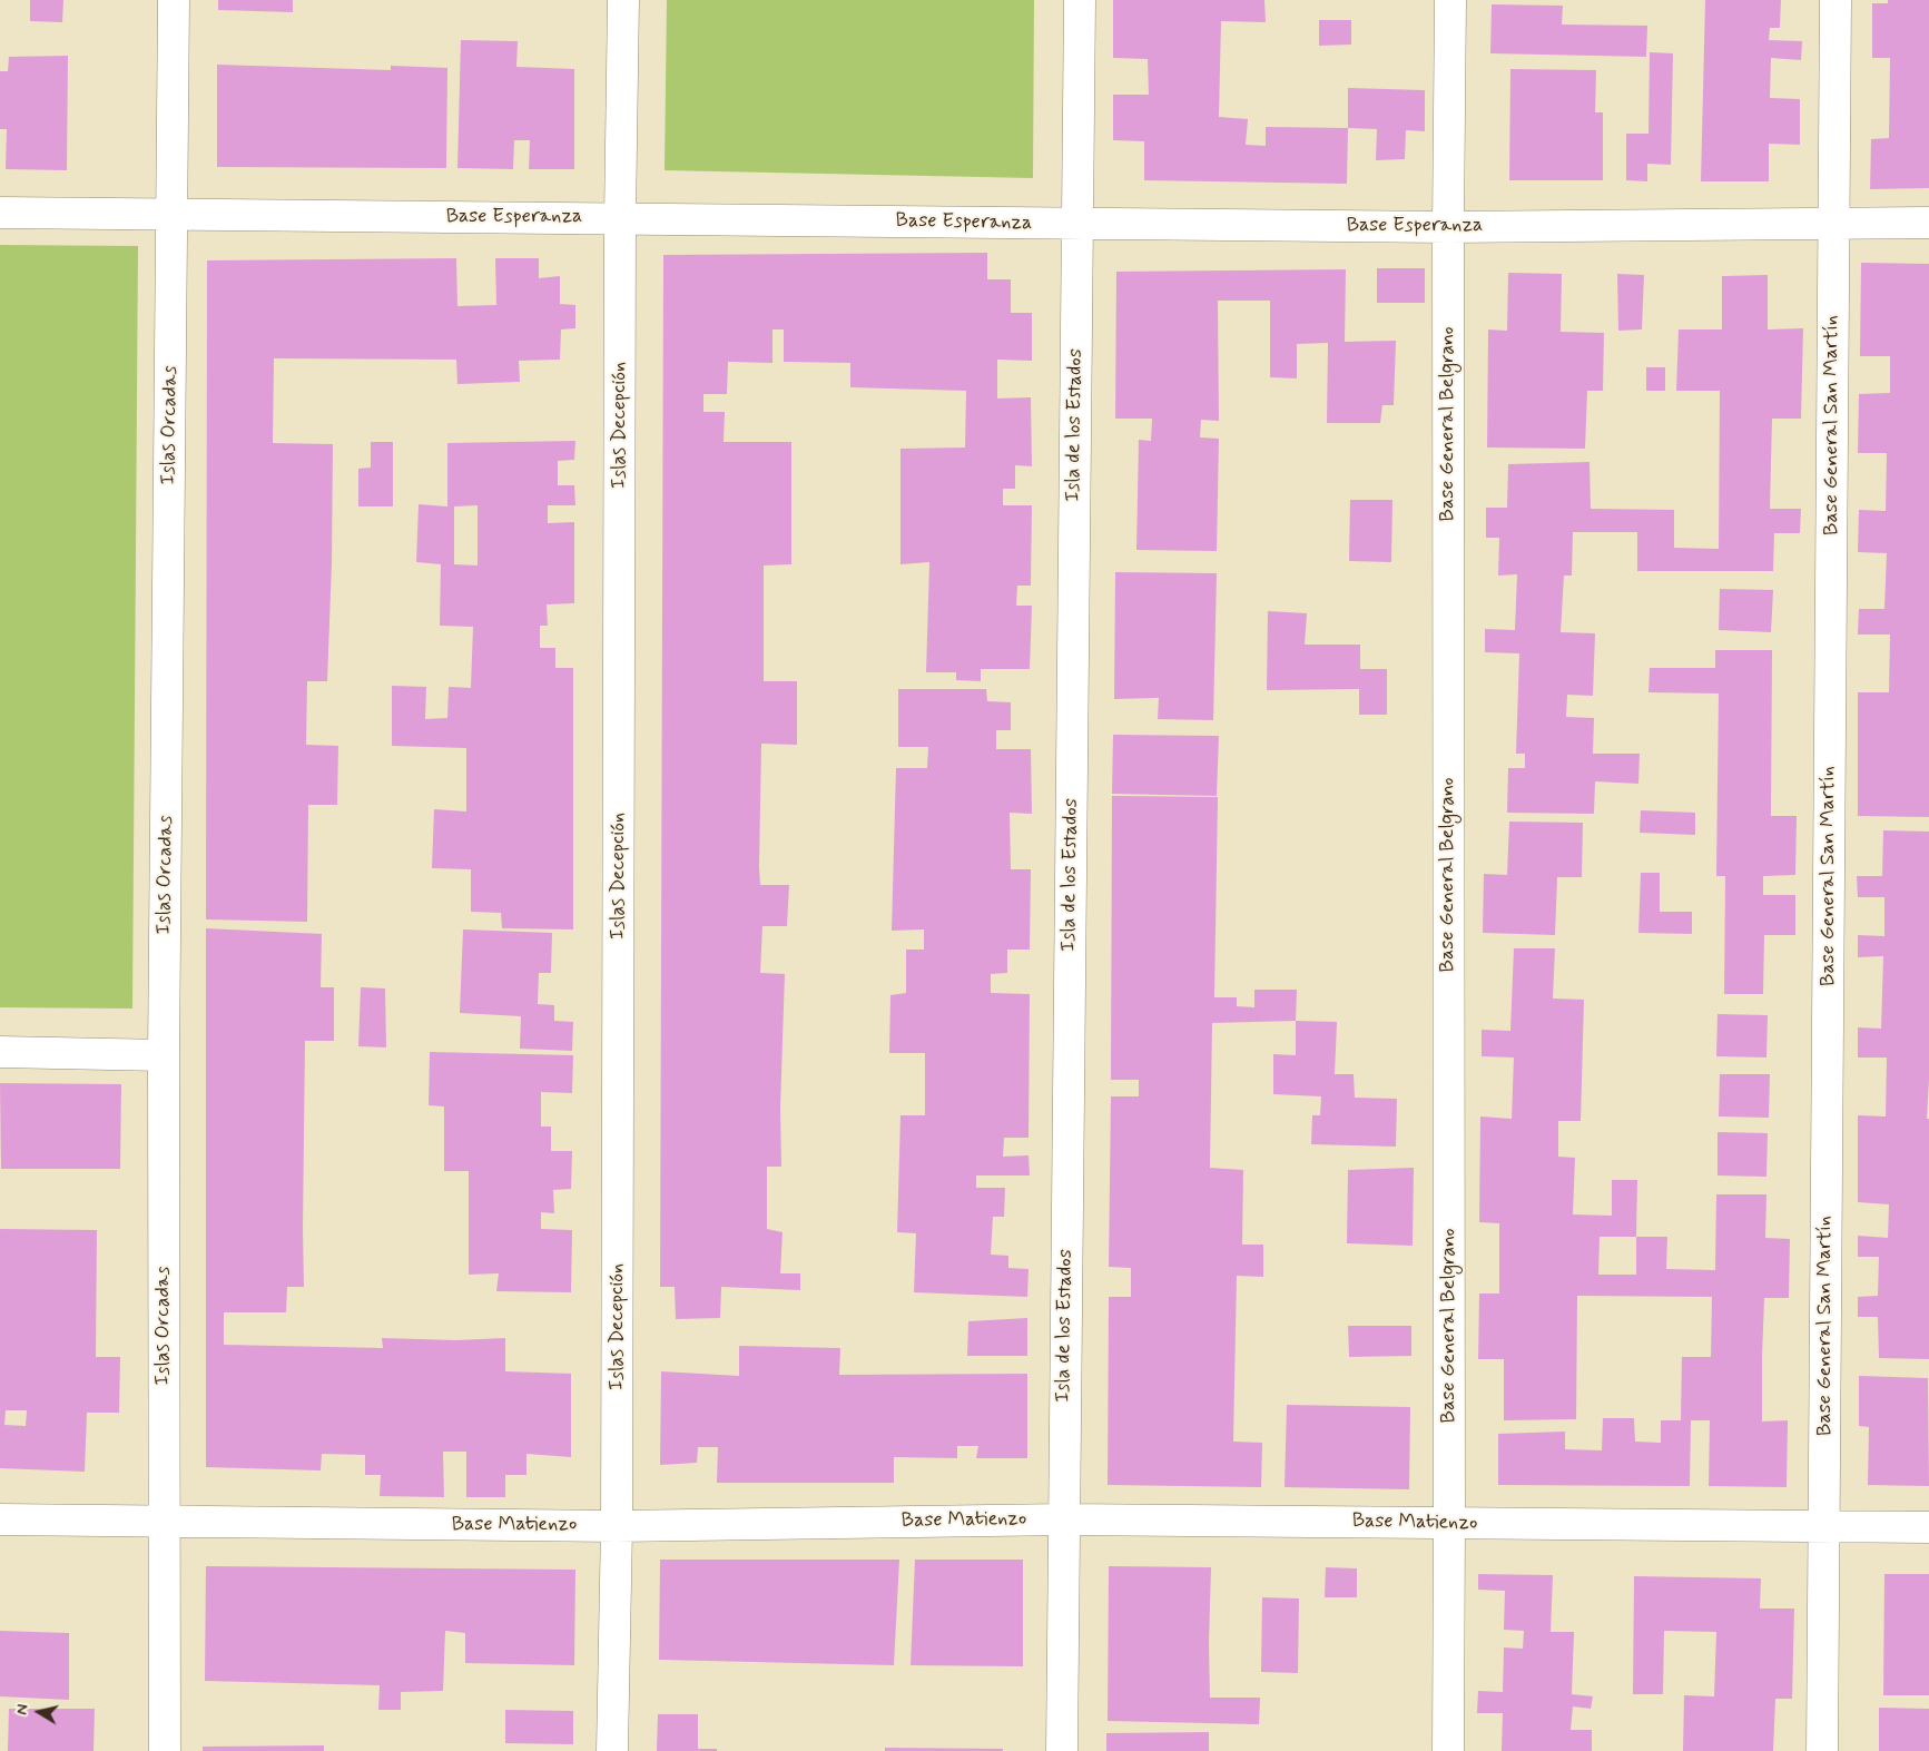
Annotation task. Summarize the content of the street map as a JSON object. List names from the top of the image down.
{
  "streets": {
    "street": [
      "Base Esperanza",
      "Base General Belgrano",
      "Islas Orcadas",
      "Islas Decepción",
      "Isla de los Estados",
      "Base General San Martín",
      "Base Matienzo"
    ]
  },
  "crossings": [
    ["Base Esperanza", "Base General Belgrano"],
    ["Base Esperanza", "Islas Orcadas"],
    ["Base Esperanza", "Islas Decepción"],
    ["Base Esperanza", "Isla de los Estados"],
    ["Base Esperanza", "Base General San Martín"],
    ["Base General Belgrano", "Base Matienzo"],
    ["Islas Orcadas", "Base Matienzo"],
    ["Islas Decepción", "Base Matienzo"],
    ["Isla de los Estados", "Base Matienzo"],
    ["Base General San Martín", "Base Matienzo"]
  ],
  "north": "left"
}
